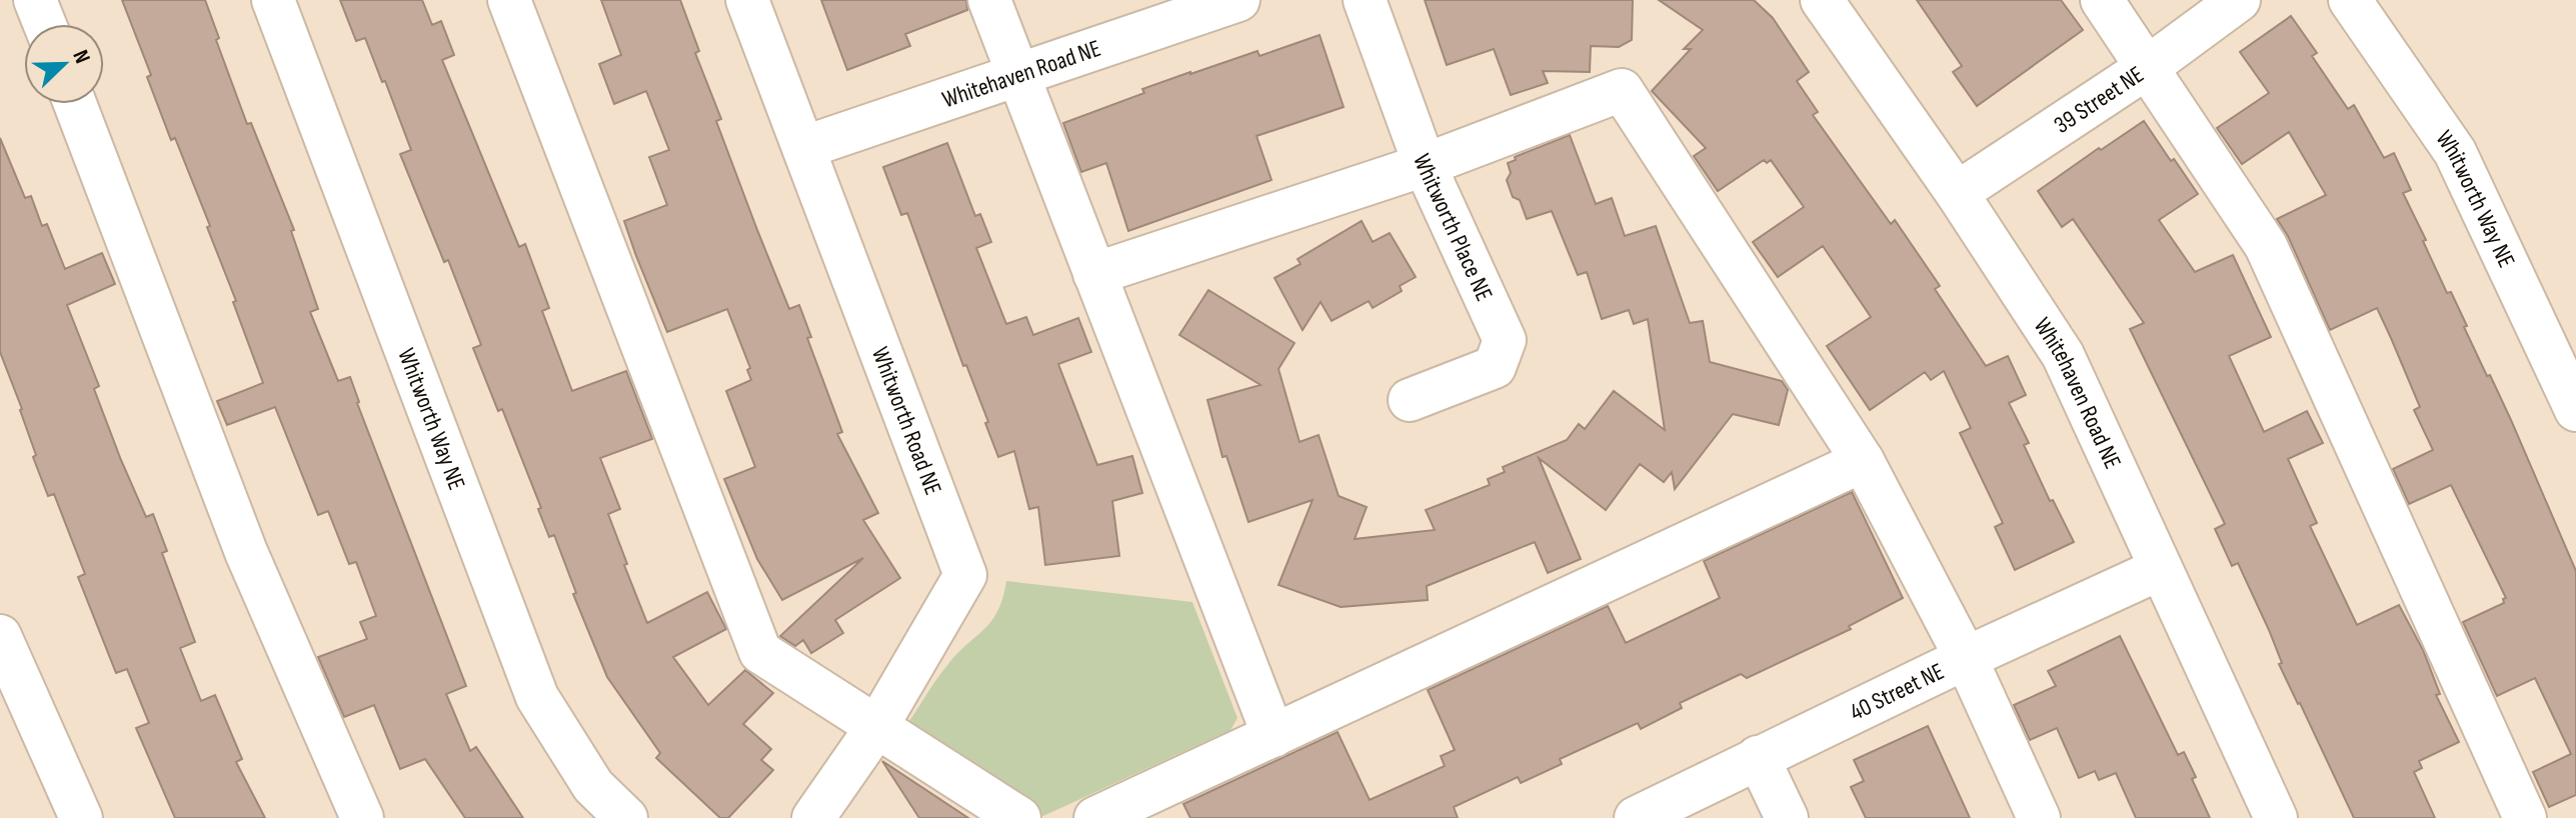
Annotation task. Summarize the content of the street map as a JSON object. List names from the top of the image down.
{
  "streets": {
    "street": [
      "Whitehaven Road NE",
      "39 Street NE",
      "Whitworth Way NE",
      "Whitworth Place NE",
      "Whitworth Road NE",
      "40 Street NE"
    ]
  },
  "crossings": [
    ["Whitehaven Road NE", "39 Street NE"],
    ["Whitehaven Road NE", "Whitworth Road NE"],
    ["Whitehaven Road NE", "40 Street NE"]
  ],
  "north": "top right"
}
